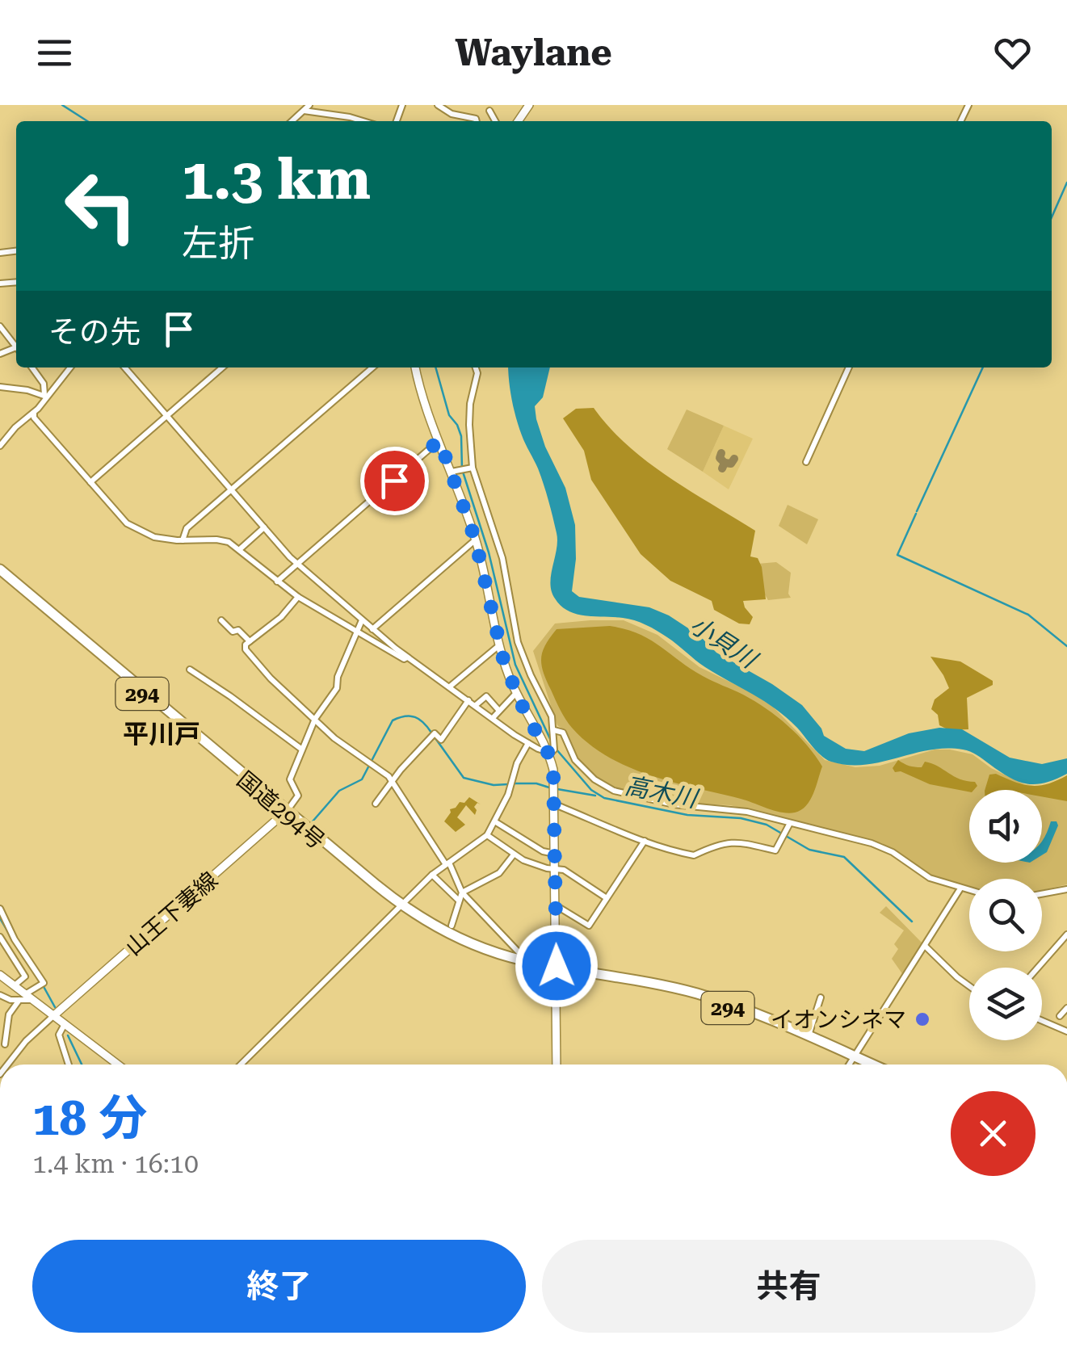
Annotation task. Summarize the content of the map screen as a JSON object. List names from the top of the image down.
{
  "streets": {
    "highway": ["294", "国道294号"],
    "main road": ["山王下妻線"]
  },
  "crossings": [
    ["294", "国道294号"],
    ["国道294号", "山王下妻線"]
  ],
  "districts": ["平川戸"],
  "water": ["小貝川", "高木川"],
  "places": ["イオンシネマ"],
  "page": {
    "header": "Waylane",
    "turn": ["1.3 km", "左折"],
    "then": "その先",
    "heading": ["18 分", "1.4 km · 16:10"],
    "buttons": ["終了", "共有"]
  }
}
